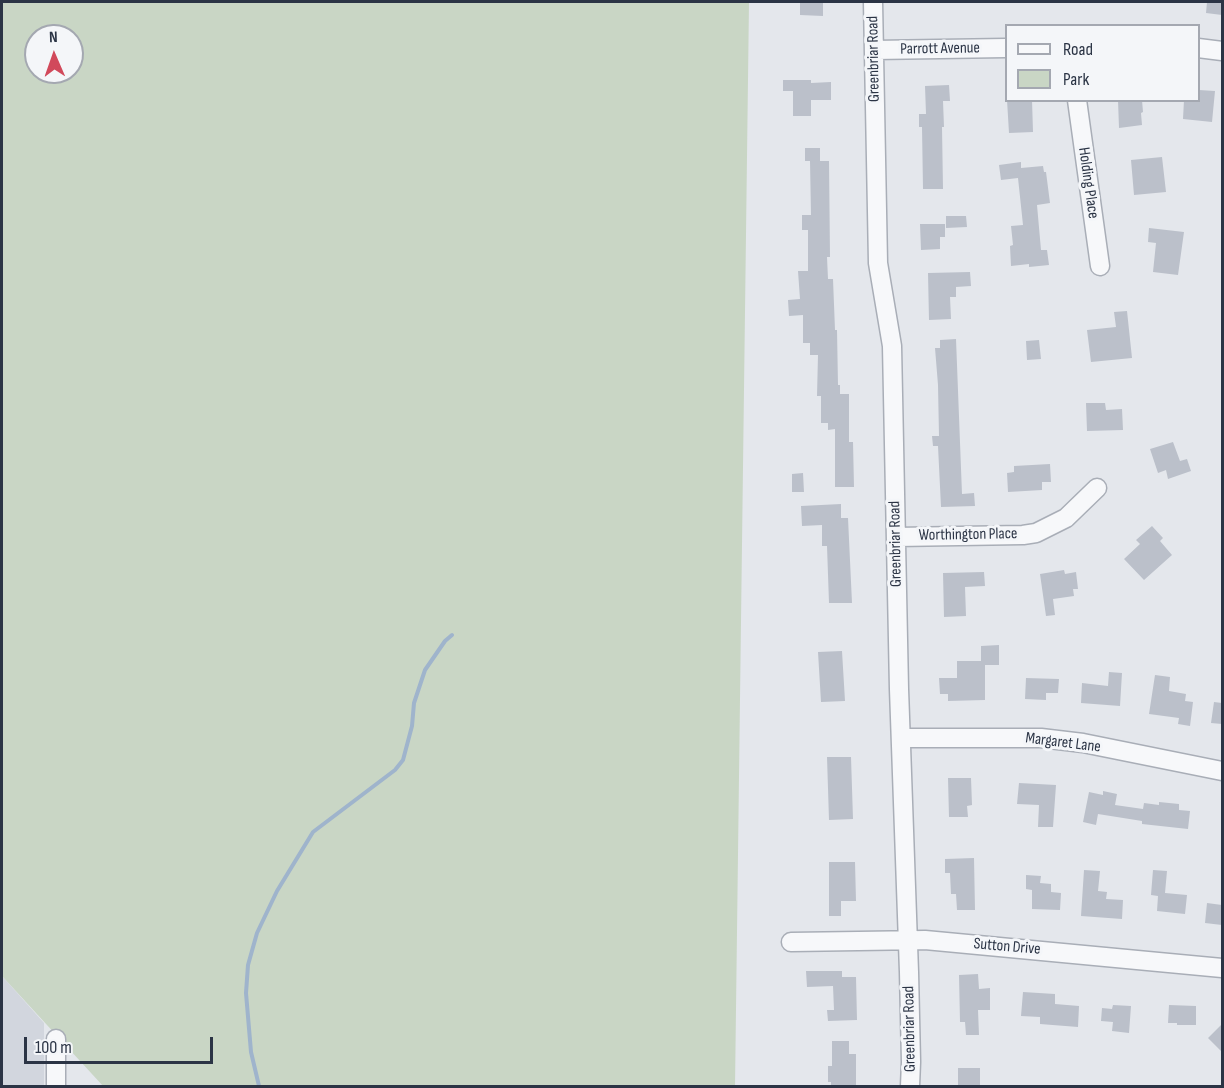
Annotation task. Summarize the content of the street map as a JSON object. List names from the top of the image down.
{
  "streets": {
    "street": [
      "Parrott Avenue",
      "Greenbriar Road",
      "Holding Place",
      "Worthington Place",
      "Margaret Lane",
      "Sutton Drive"
    ]
  },
  "crossings": [
    ["Parrott Avenue", "Greenbriar Road"],
    ["Greenbriar Road", "Worthington Place"],
    ["Greenbriar Road", "Margaret Lane"],
    ["Greenbriar Road", "Sutton Drive"]
  ],
  "legend": ["Road", "Park"],
  "scale_bar": "100 m",
  "north": "top"
}
